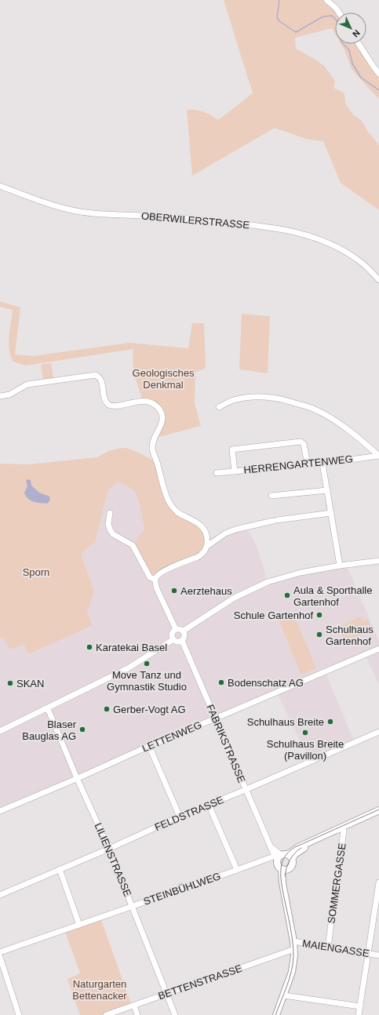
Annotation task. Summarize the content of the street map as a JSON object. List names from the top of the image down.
{
  "streets": {
    "street": [
      "OBERWILERSTRASSE",
      "HERRENGARTENWEG",
      "LETTENWEG",
      "FABRIKSTRASSE",
      "FELDSTRASSE",
      "LILIENSTRASSE",
      "SOMMERGASSE",
      "STEINBÜHLWEG",
      "MAIENGASSE",
      "BETTENSTRASSE"
    ]
  },
  "crossings": [
    ["LETTENWEG", "FABRIKSTRASSE"],
    ["LETTENWEG", "LILIENSTRASSE"],
    ["FABRIKSTRASSE", "FELDSTRASSE"],
    ["FABRIKSTRASSE", "STEINBÜHLWEG"],
    ["FELDSTRASSE", "LILIENSTRASSE"],
    ["LILIENSTRASSE", "STEINBÜHLWEG"],
    ["LILIENSTRASSE", "BETTENSTRASSE"],
    ["SOMMERGASSE", "MAIENGASSE"]
  ],
  "parks": ["Geologisches Denkmal", "Sporn", "Naturgarten Bettenacker"],
  "places": [
    "Aerztehaus",
    "Aula & Sporthalle Gartenhof",
    "Schule Gartenhof",
    "Schulhaus Gartenhof",
    "Karatekai Basel",
    "Move Tanz und Gymnastik Studio",
    "Bodenschatz AG",
    "SKAN",
    "Gerber-Vogt AG",
    "Schulhaus Breite",
    "Blaser Bauglas AG",
    "Schulhaus Breite (Pavillon)"
  ],
  "north": "bottom right"
}
